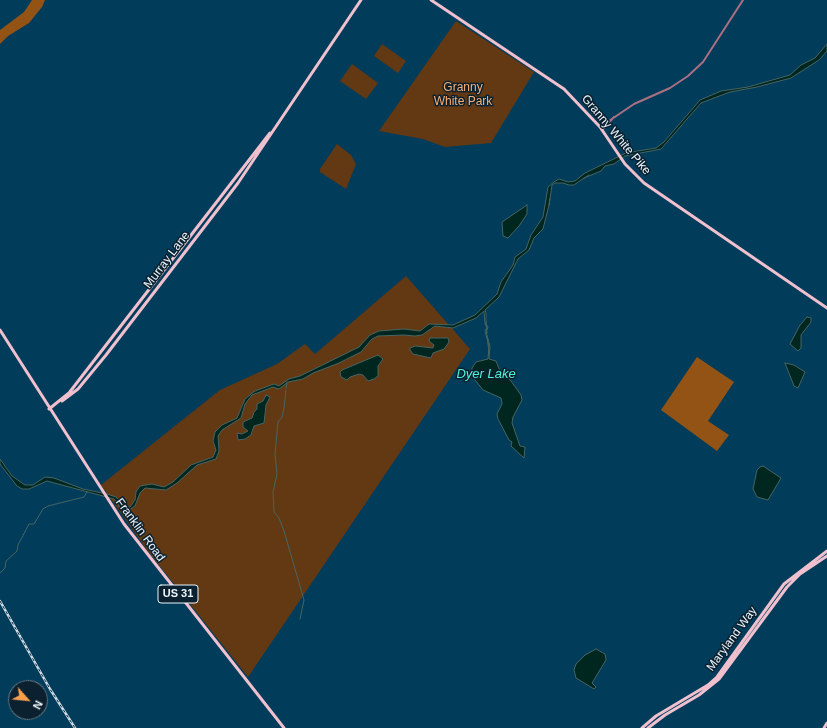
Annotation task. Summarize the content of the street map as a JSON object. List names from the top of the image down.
{
  "streets": {
    "main road": [
      "Granny White Pike",
      "Murray Lane",
      "Franklin Road",
      "US 31",
      "Maryland Way"
    ]
  },
  "crossings": [
    ["Murray Lane", "Franklin Road"]
  ],
  "water": ["Dyer Lake"],
  "parks": ["Granny White Park"],
  "north": "bottom right"
}
